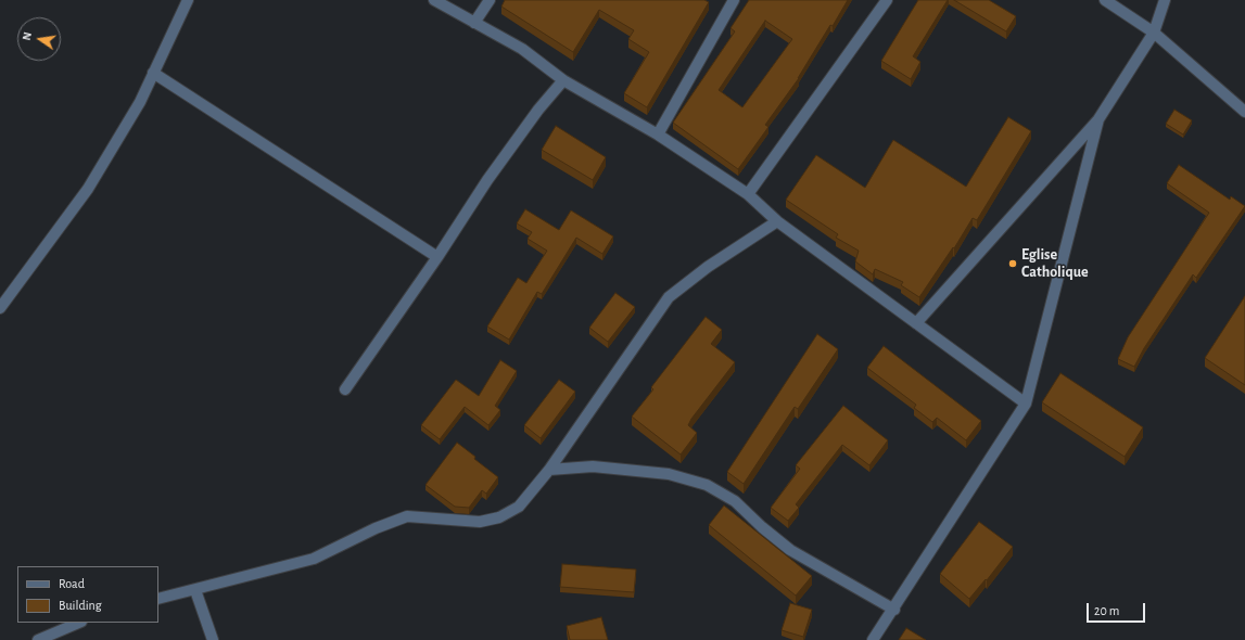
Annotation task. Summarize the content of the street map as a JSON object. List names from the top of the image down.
{
  "places": ["Eglise Catholique"],
  "legend": ["Road", "Building"],
  "scale_bar": "20 m",
  "north": "left"
}
